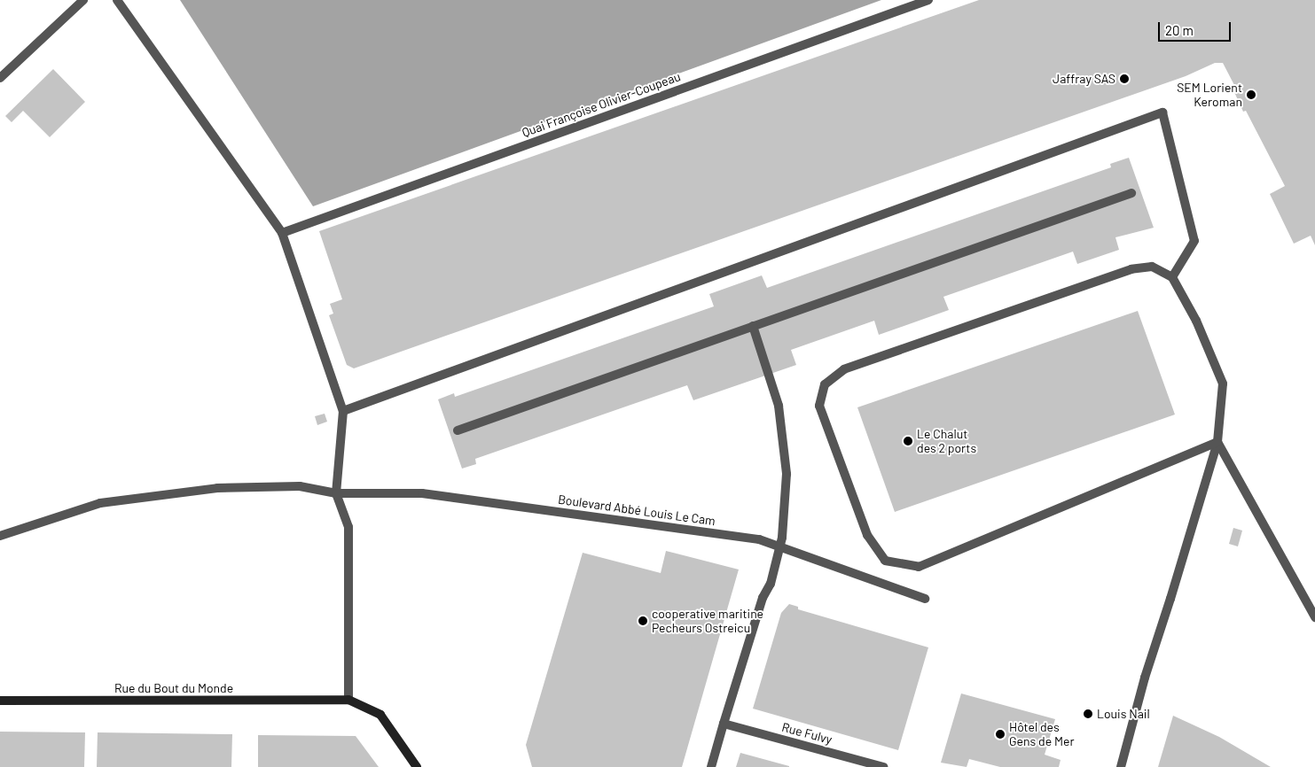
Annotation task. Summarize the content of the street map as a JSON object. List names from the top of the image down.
{
  "streets": {
    "street": [
      "Quai Françoise Olivier-Coupeau",
      "Boulevard Abbé Louis Le Cam",
      "Rue du Bout du Monde",
      "Rue Fulvy"
    ]
  },
  "places": [
    "Jaffray SAS",
    "SEM Lorient Keroman",
    "Le Chalut des 2 ports",
    "cooperative maritine Pecheurs Ostreicu",
    "Louis Nail",
    "Hôtel des Gens de Mer"
  ],
  "scale_bar": "20 m"
}
